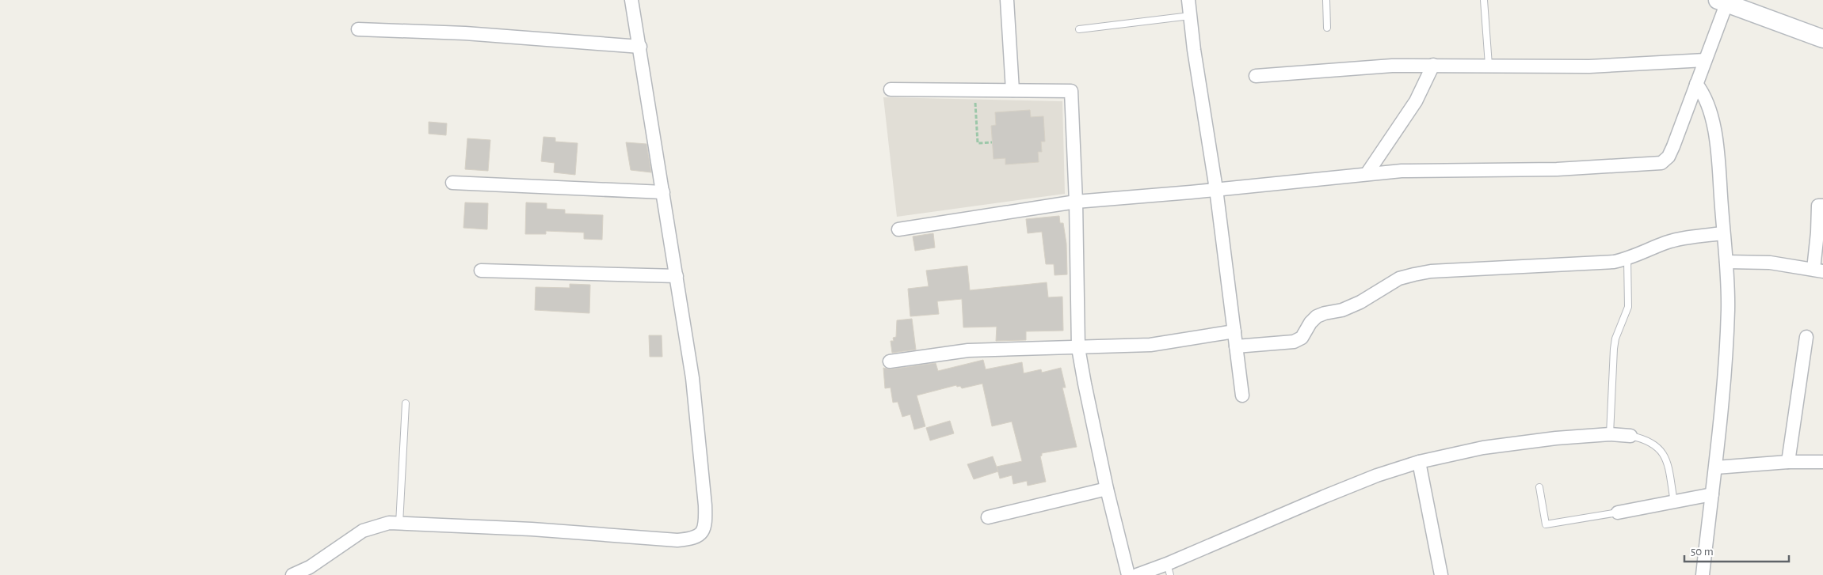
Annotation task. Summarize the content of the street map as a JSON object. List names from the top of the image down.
{
  "scale_bar": "50 m"
}
